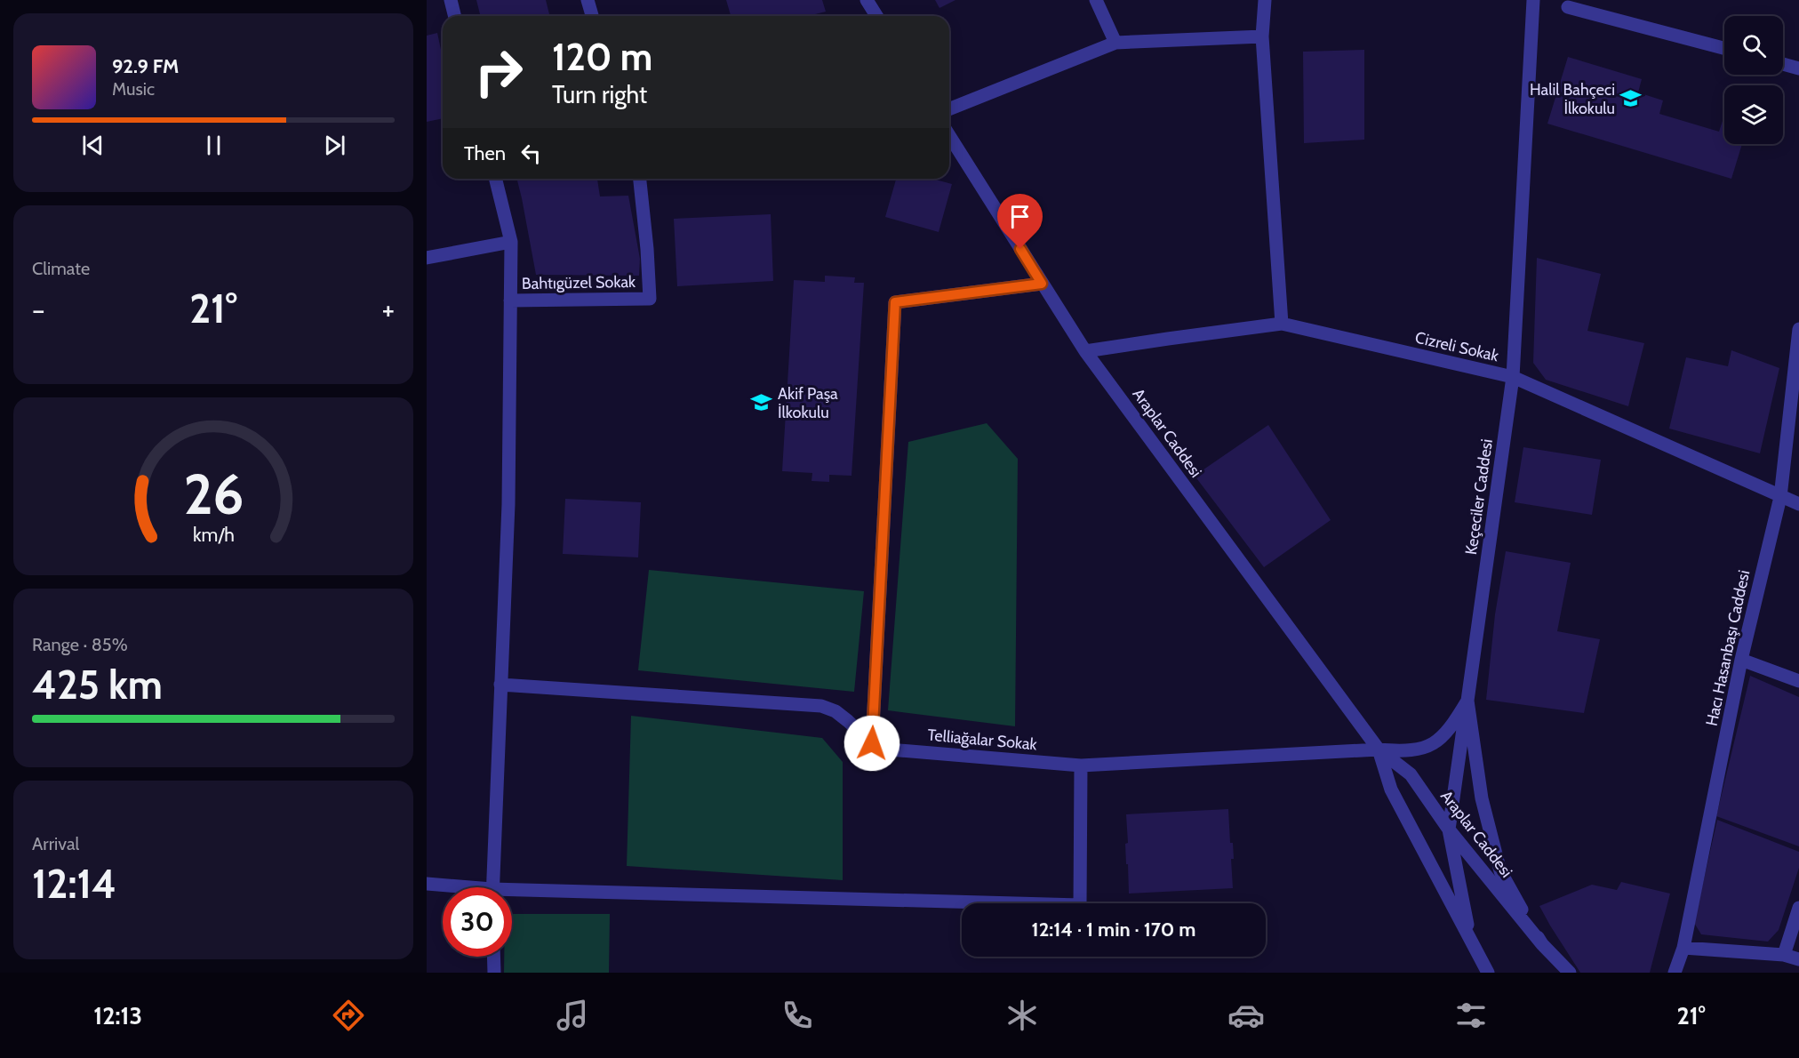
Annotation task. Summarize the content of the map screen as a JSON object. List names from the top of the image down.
{
  "streets": {
    "street": [
      "Bahtıgüzel Sokak",
      "Cizreli Sokak",
      "Araplar Caddesi",
      "Keçeciler Caddesi",
      "Hacı Hasanbaşı Caddesi",
      "Telliağalar Sokak"
    ]
  },
  "crossings": [
    ["Cizreli Sokak", "Araplar Caddesi"],
    ["Cizreli Sokak", "Keçeciler Caddesi"],
    ["Cizreli Sokak", "Hacı Hasanbaşı Caddesi"],
    ["Araplar Caddesi", "Keçeciler Caddesi"],
    ["Araplar Caddesi", "Telliağalar Sokak"],
    ["Keçeciler Caddesi", "Telliağalar Sokak"]
  ],
  "places": {
    "school or university": ["Halil Bahçeci İlkokulu", "Akif Paşa İlkokulu"]
  },
  "page": {
    "turn": ["120 m", "Turn right"],
    "song": ["92.9 FM", "Music"],
    "then": "Then",
    "tile": [
      "Climate",
      ["Range · 85%", "425 km"],
      ["Arrival", "12:14"]
    ],
    "heat": ["−", "21°", "+"],
    "limit": "30",
    "trip": "12:14 · 1 min · 170 m",
    "tabs": ["12:13", "21°"],
    "gauge": ["26", "km/h"]
  }
}
